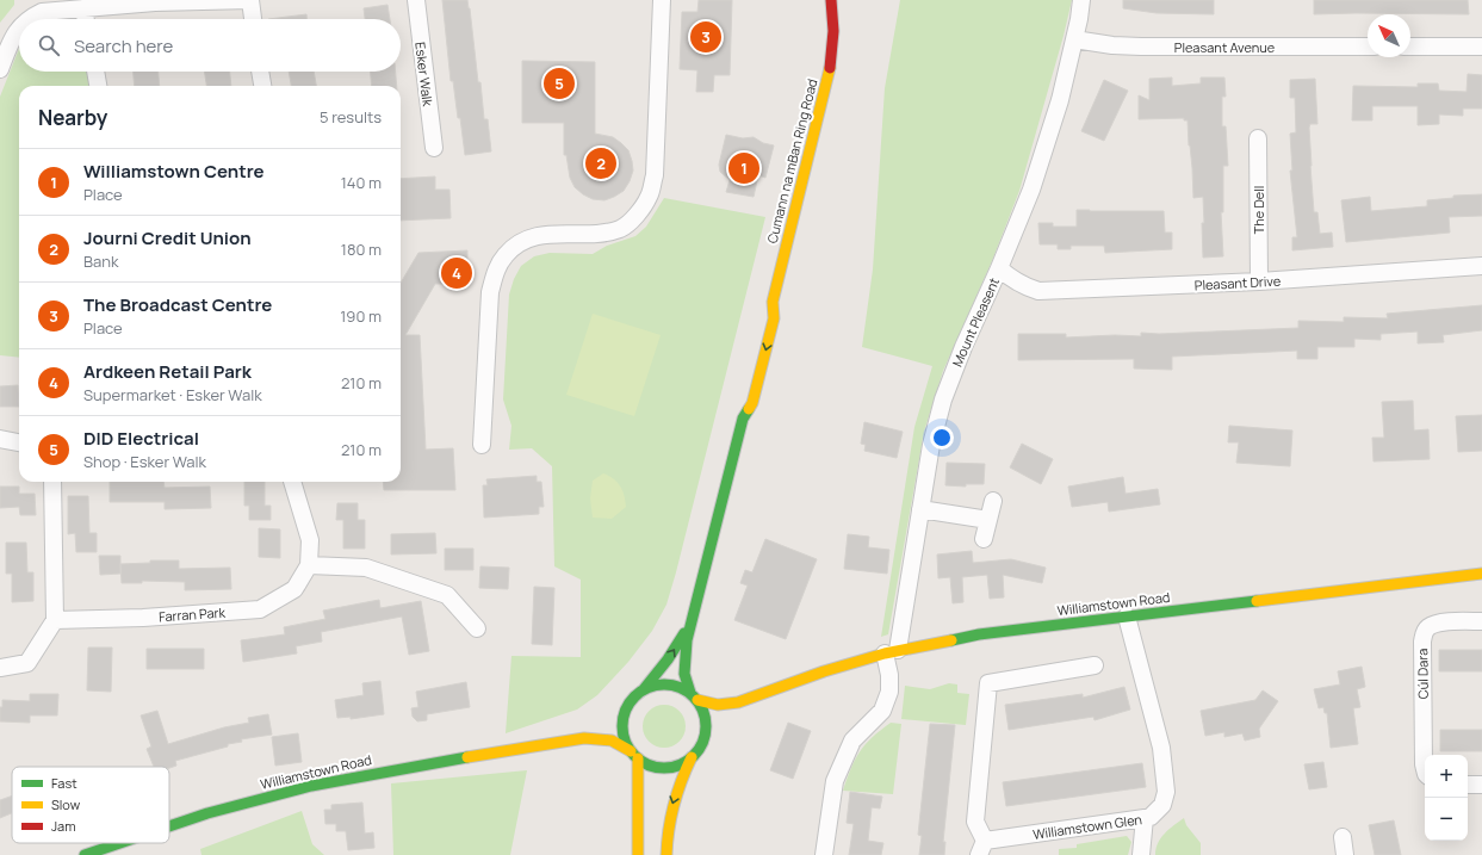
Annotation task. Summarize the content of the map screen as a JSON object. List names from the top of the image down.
{
  "streets": {
    "street": [
      "Pleasant Avenue",
      "Esker Walk",
      "Cumann na mBan Ring Road",
      "The Dell",
      "Pleasant Drive",
      "Mount Pleasent",
      "Williamstown Road",
      "Farran Park",
      "Cúl Dara",
      "Williamstown Glen"
    ]
  },
  "crossings": [
    ["Pleasant Avenue", "Mount Pleasent"],
    ["Cumann na mBan Ring Road", "Williamstown Road"],
    ["The Dell", "Pleasant Drive"],
    ["Pleasant Drive", "Mount Pleasent"],
    ["Mount Pleasent", "Williamstown Road"],
    ["Williamstown Road", "Williamstown Glen"]
  ],
  "legend": ["Fast", "Slow", "Jam"],
  "north": "top left",
  "page": {
    "pins": [
      "3",
      "5",
      "2",
      "1",
      "4"
    ],
    "search": "Search here",
    "heading": ["Nearby", "5 results"],
    "list": [
      {
        "mark": "1",
        "name": "Williamstown Centre",
        "note": "Place",
        "value": "140 m"
      },
      {
        "mark": "2",
        "name": "Journi Credit Union",
        "note": "Bank",
        "value": "180 m"
      },
      {
        "mark": "3",
        "name": "The Broadcast Centre",
        "note": "Place",
        "value": "190 m"
      },
      {
        "mark": "4",
        "name": "Ardkeen Retail Park",
        "note": "Supermarket · Esker Walk",
        "value": "210 m"
      },
      {
        "mark": "5",
        "name": "DID Electrical",
        "note": "Shop · Esker Walk",
        "value": "210 m"
      }
    ],
    "map_buttons": ["+", "−"]
  }
}
